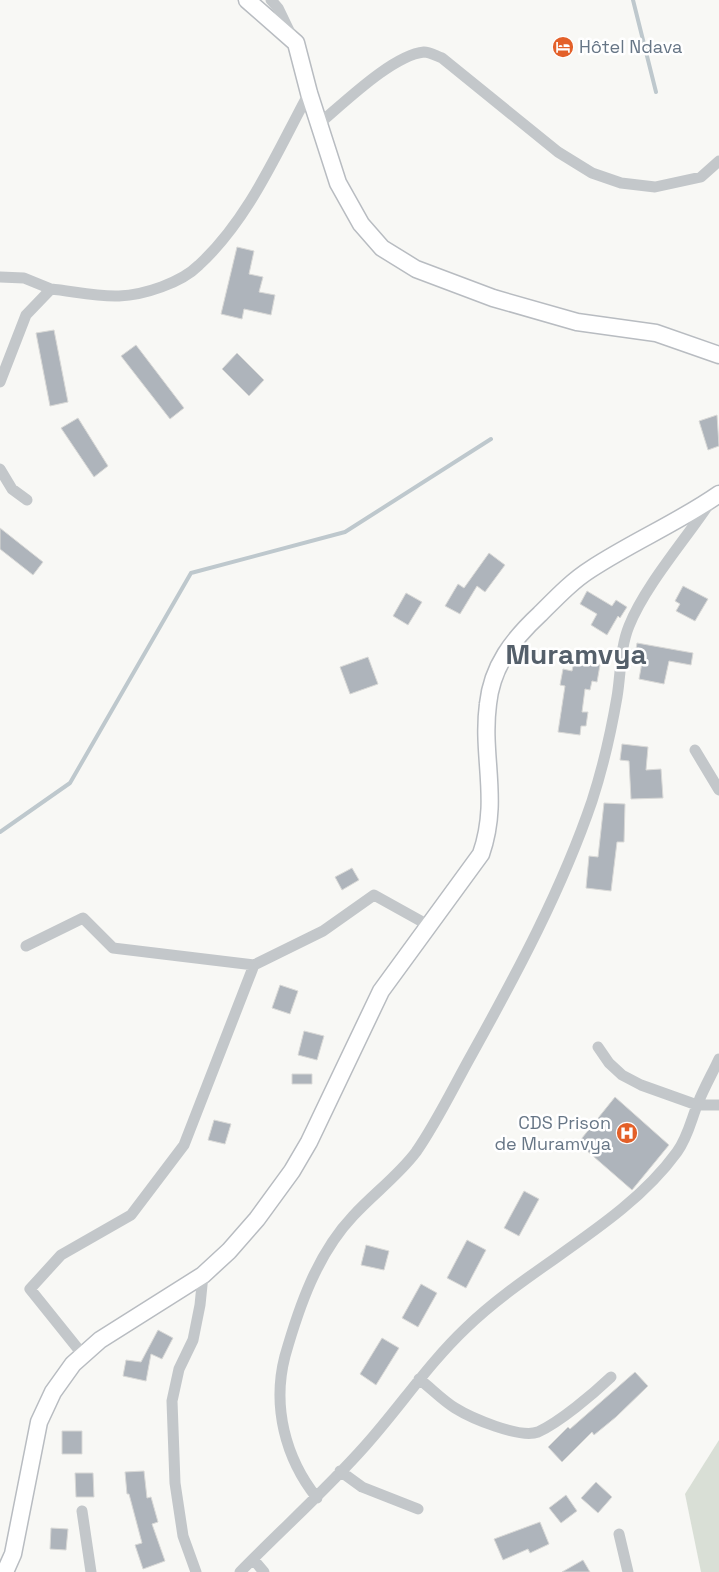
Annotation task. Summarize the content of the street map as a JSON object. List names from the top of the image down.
{
  "districts": ["Muramvya"],
  "places": {
    "hotel": ["Hôtel Ndava"],
    "hospital": ["CDS Prison de Muramvya"]
  }
}
